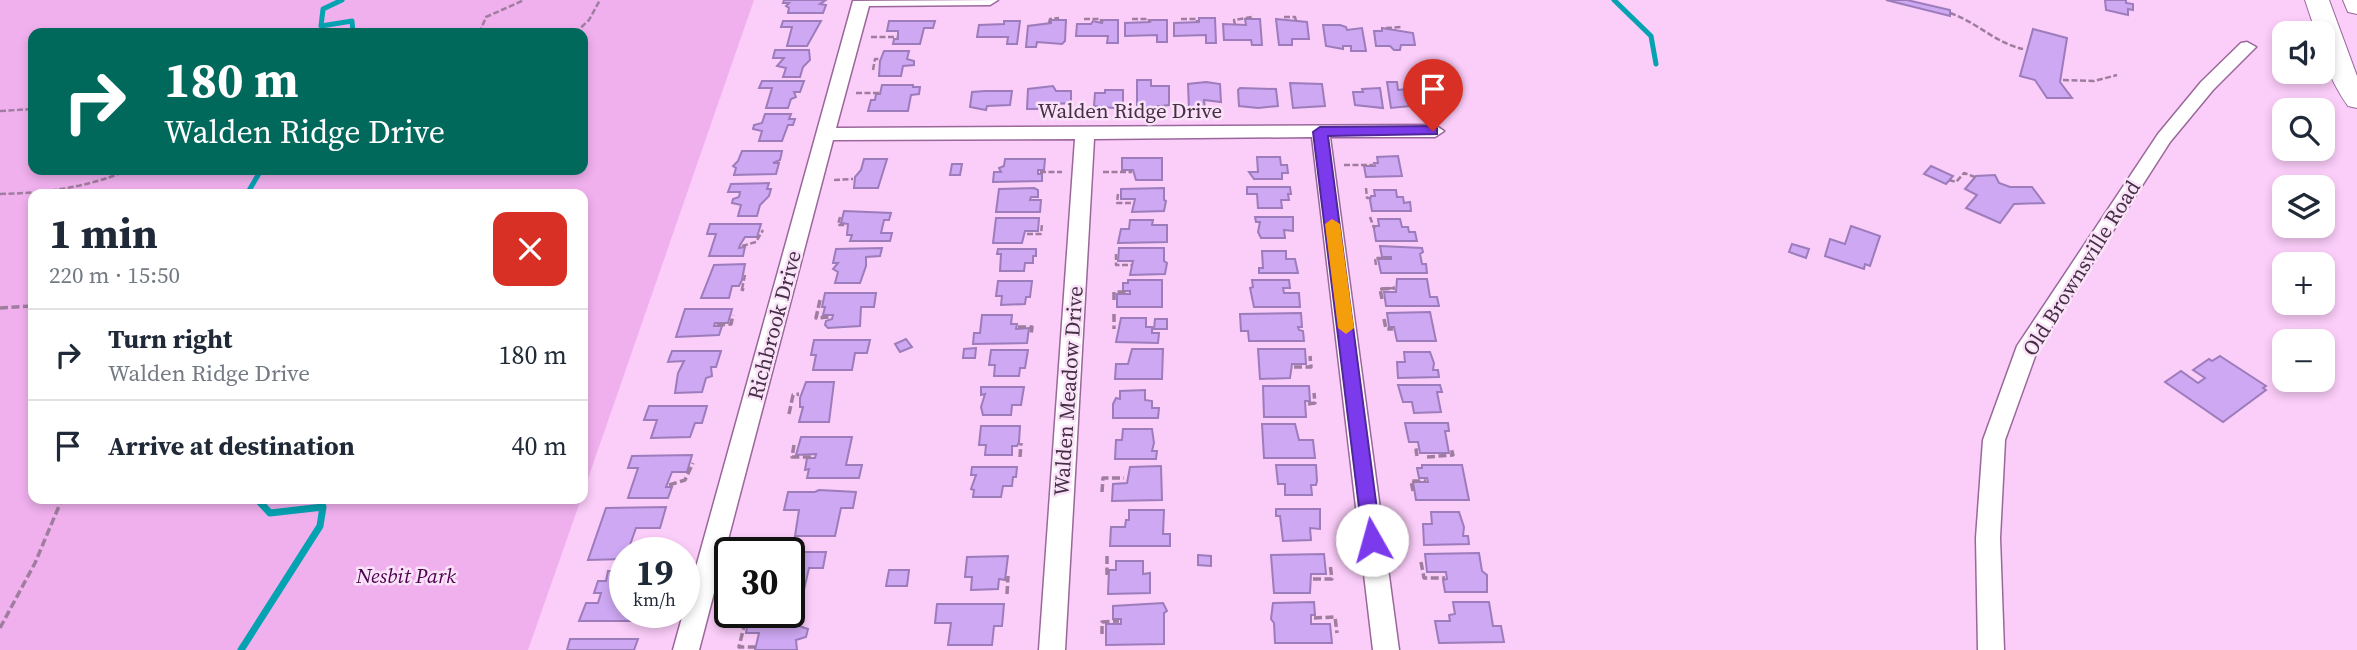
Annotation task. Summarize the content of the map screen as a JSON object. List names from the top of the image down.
{
  "streets": {
    "street": [
      "Walden Ridge Drive",
      "Old Brownsville Road",
      "Richbrook Drive",
      "Walden Meadow Drive"
    ]
  },
  "crossings": [
    ["Walden Ridge Drive", "Richbrook Drive"],
    ["Walden Ridge Drive", "Walden Meadow Drive"]
  ],
  "parks": ["Nesbit Park"],
  "page": {
    "map_buttons": ["+", "−"],
    "turn": ["180 m", "Walden Ridge Drive"],
    "heading": ["1 min", "220 m · 15:50"],
    "list": [
      {
        "name": "Turn right",
        "note": "Walden Ridge Drive",
        "value": "180 m"
      },
      {
        "name": "Arrive at destination",
        "value": "40 m"
      }
    ],
    "speed": "19 km/h",
    "limit": "30"
  }
}
